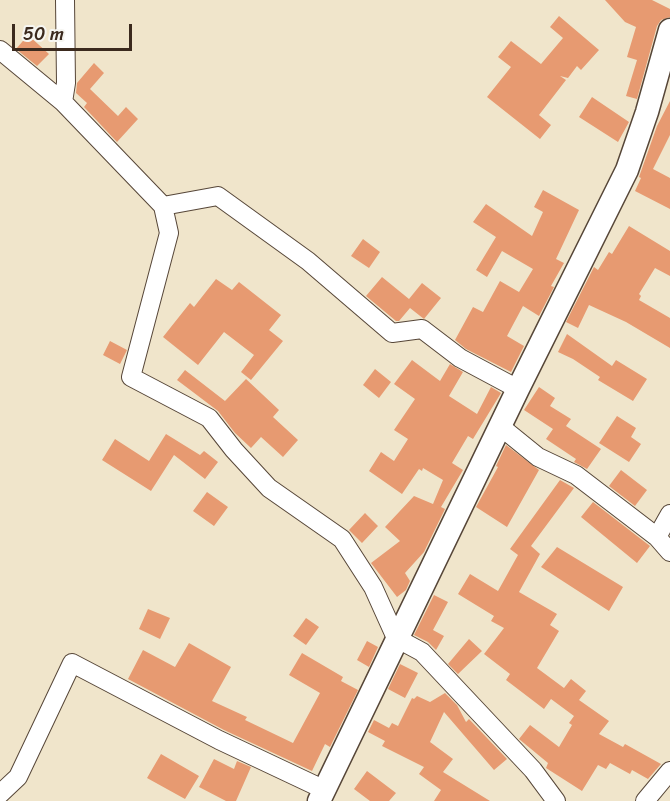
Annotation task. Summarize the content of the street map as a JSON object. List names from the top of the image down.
{
  "scale_bar": "50 m"
}
